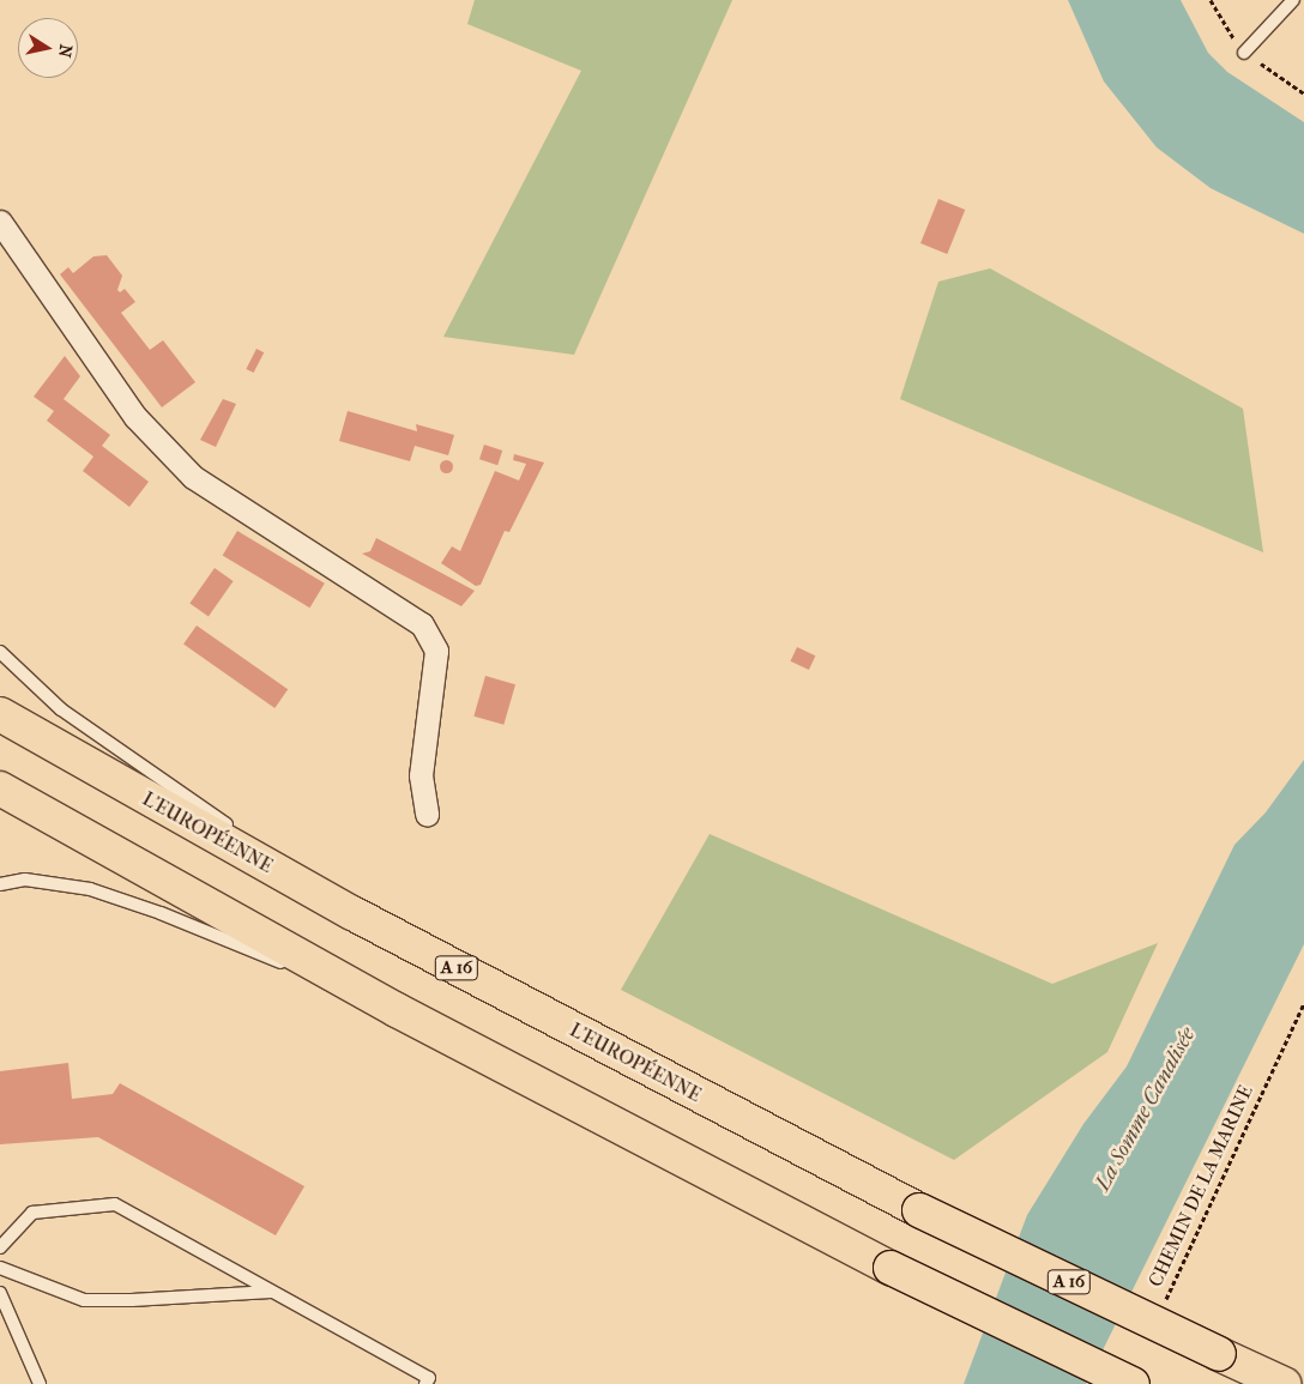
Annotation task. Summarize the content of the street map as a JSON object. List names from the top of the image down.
{
  "streets": {
    "highway": ["L'EUROPÉENNE", "A 16"],
    "path": ["CHEMIN DE LA MARINE"]
  },
  "water": ["La Somme Canalisée"],
  "north": "right"
}
